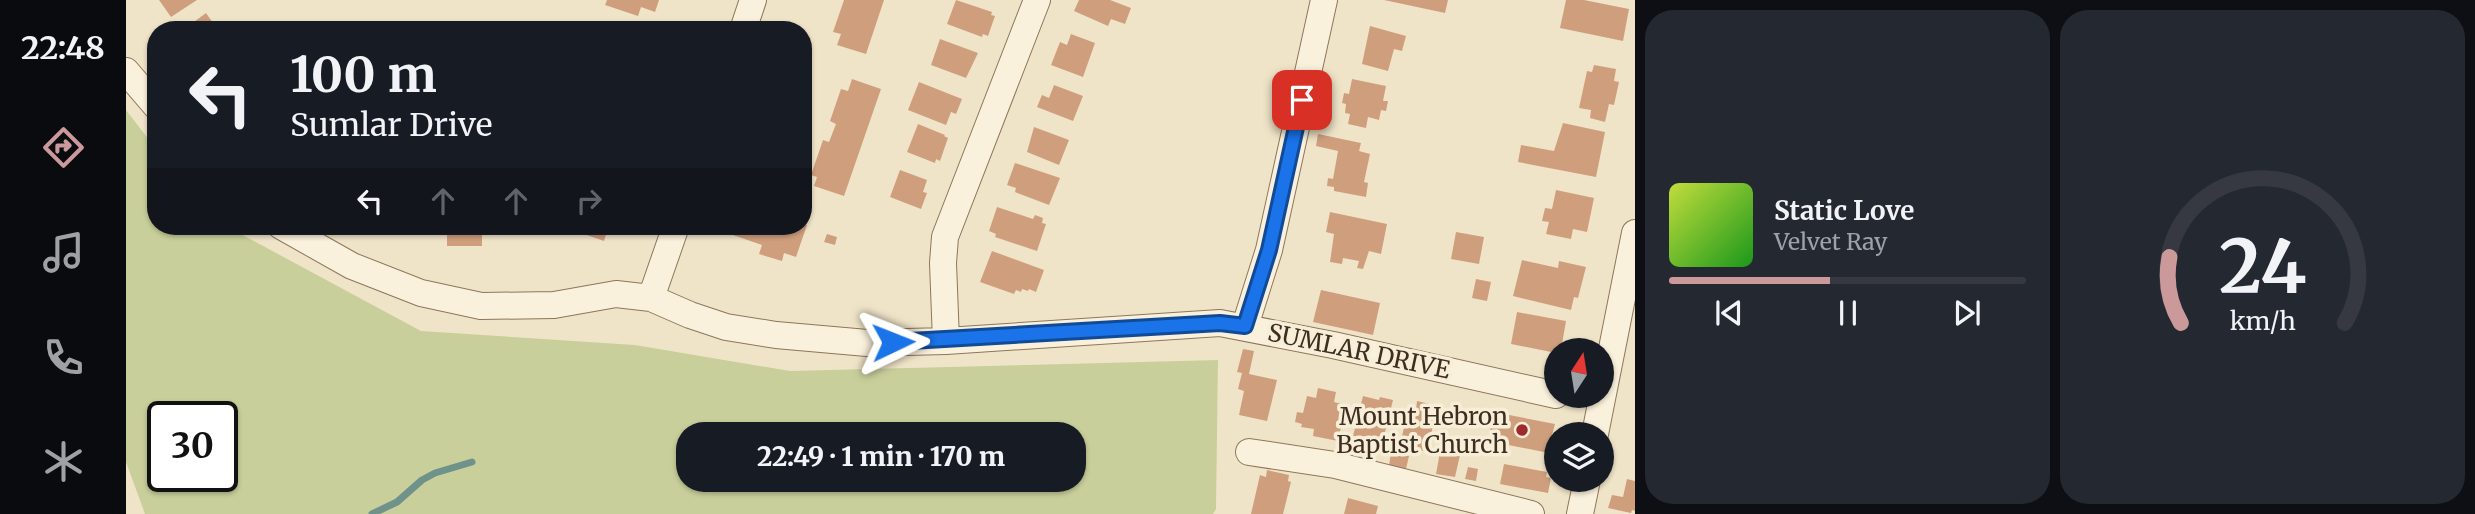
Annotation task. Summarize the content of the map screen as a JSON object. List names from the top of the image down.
{
  "streets": {
    "street": ["SUMLAR DRIVE"]
  },
  "places": ["Mount Hebron Baptist Church"],
  "north": "top",
  "page": {
    "tabs": "22:48",
    "turn": ["100 m", "Sumlar Drive"],
    "song": ["Static Love", "Velvet Ray"],
    "limit": "30",
    "trip": "22:49 · 1 min · 170 m",
    "gauge": ["24", "km/h"]
  }
}
